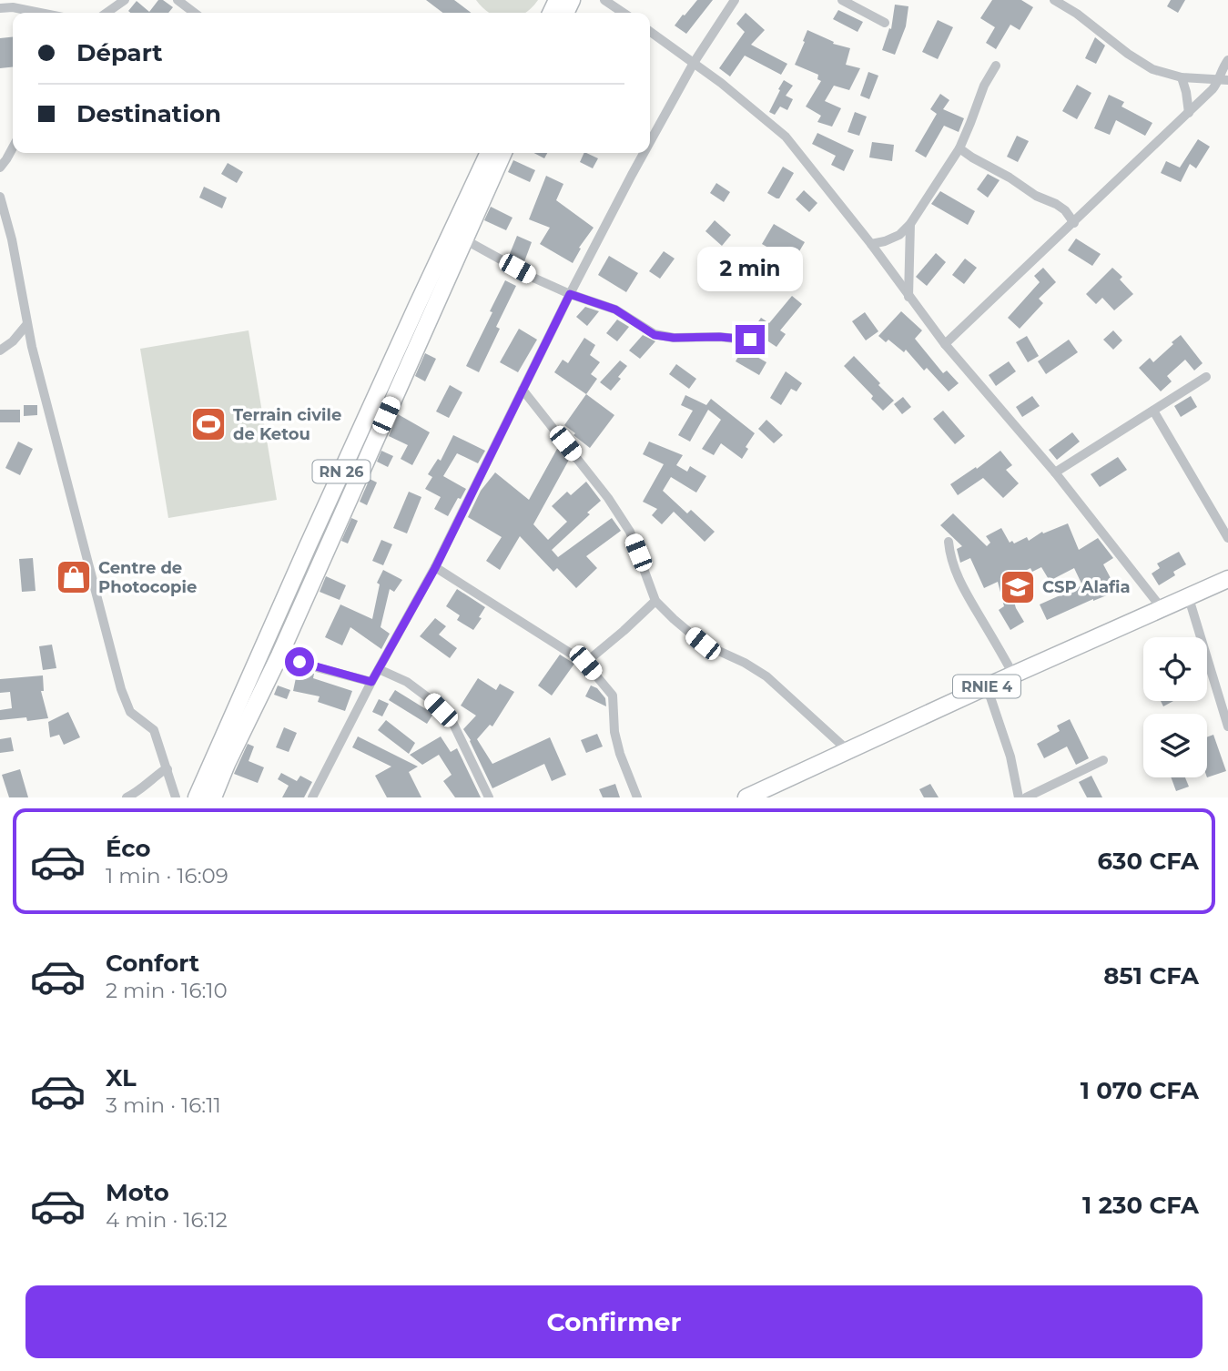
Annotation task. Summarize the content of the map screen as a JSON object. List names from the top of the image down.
{
  "streets": {
    "main road": ["RN 26", "RNIE 4"]
  },
  "places": {
    "sports": ["Terrain civile de Ketou"],
    "shop": ["Centre de Photocopie"],
    "school or university": ["CSP Alafia"]
  },
  "page": {
    "banner": ["Départ", "Destination"],
    "bubble": "2 min",
    "list": [
      {
        "name": "Éco",
        "note": "1 min · 16:09",
        "value": "630 CFA"
      },
      {
        "name": "Confort",
        "note": "2 min · 16:10",
        "value": "851 CFA"
      },
      {
        "name": "XL",
        "note": "3 min · 16:11",
        "value": "1 070 CFA"
      },
      {
        "name": "Moto",
        "note": "4 min · 16:12",
        "value": "1 230 CFA"
      }
    ],
    "buttons": "Confirmer"
  }
}
